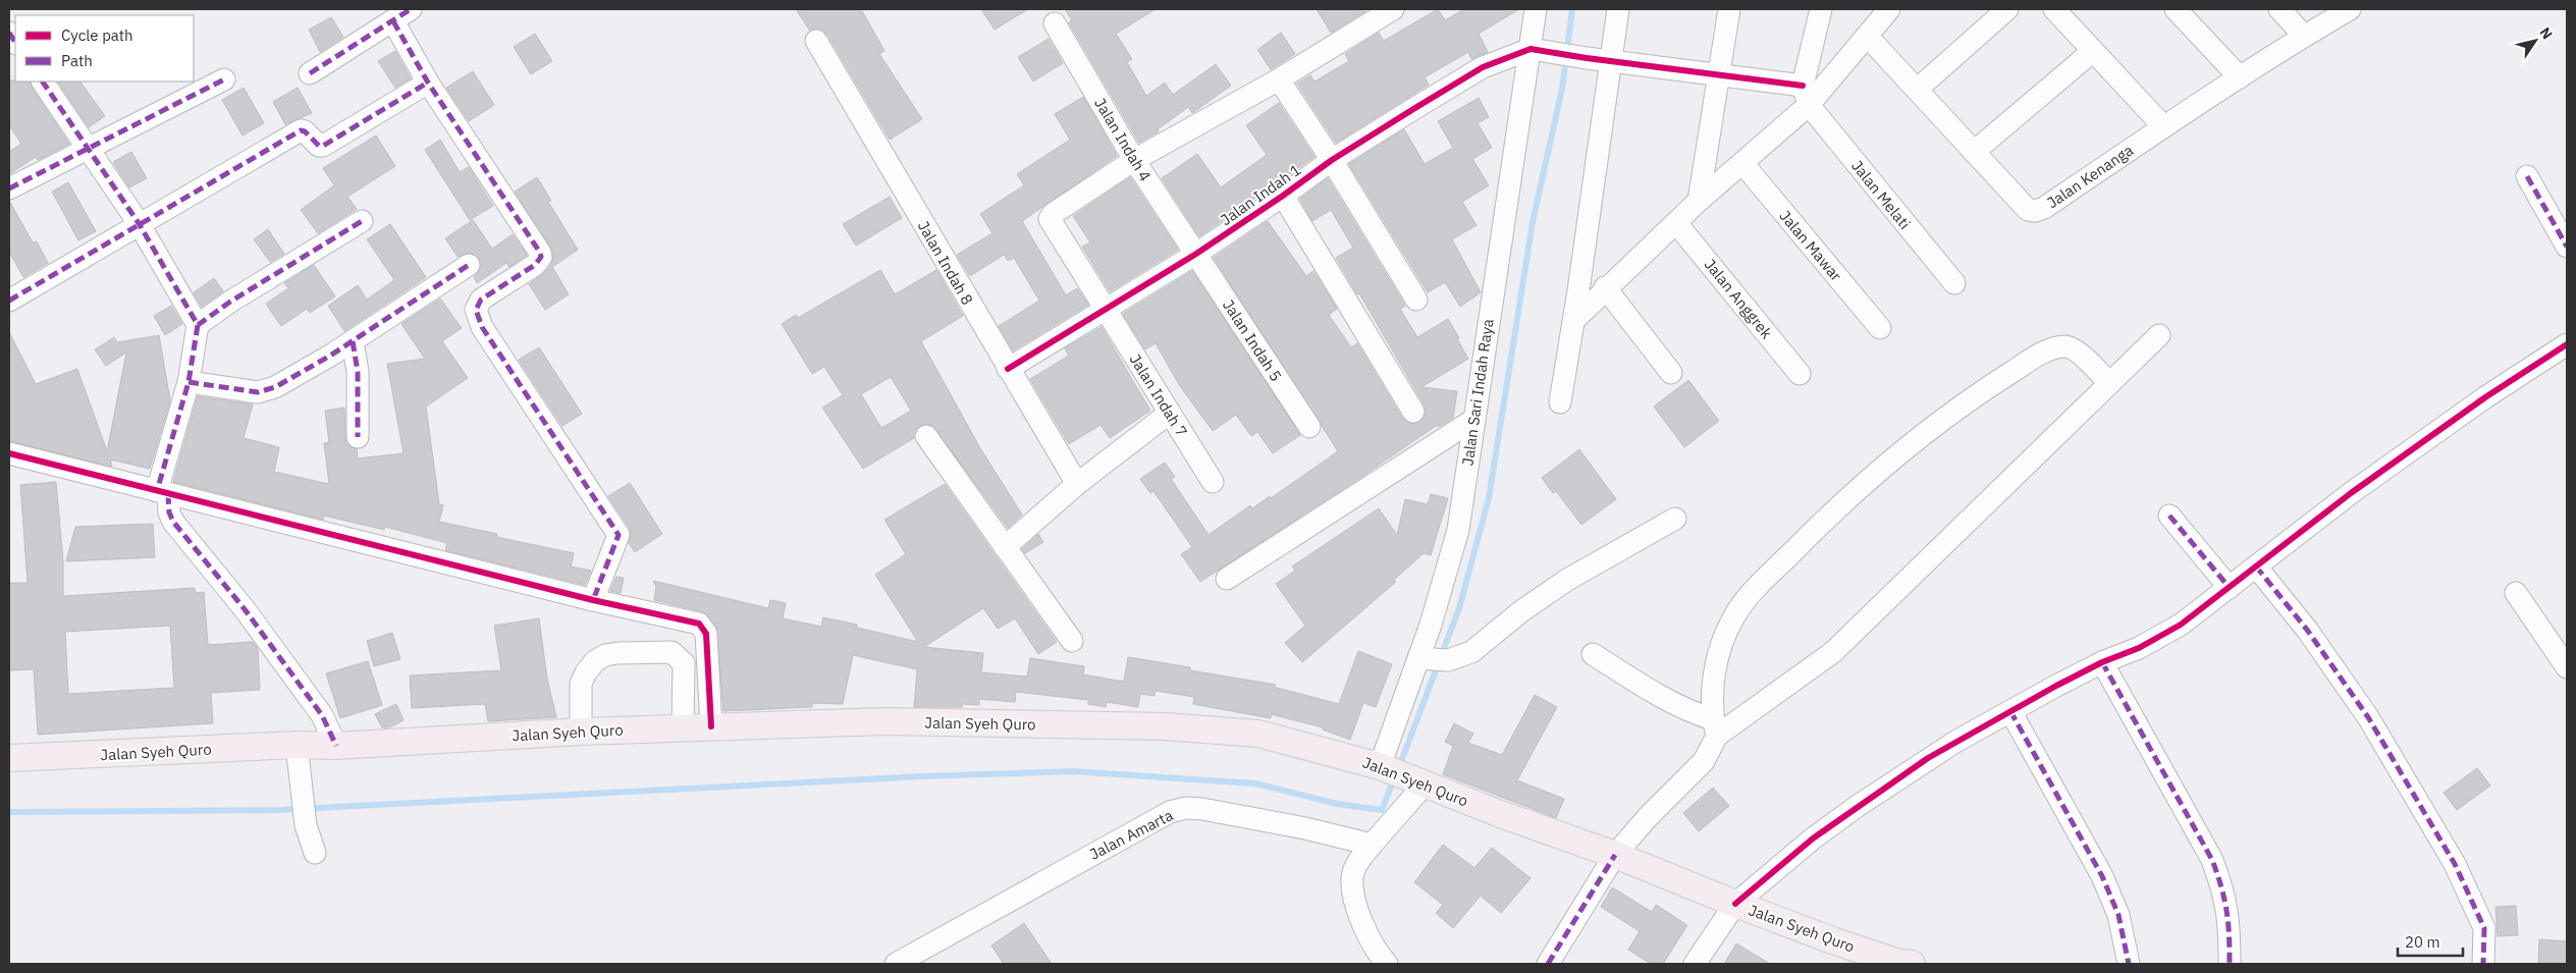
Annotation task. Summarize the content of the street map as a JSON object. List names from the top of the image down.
{
  "streets": {
    "main road": ["Jalan Syeh Quro"],
    "street": [
      "Jalan Indah 4",
      "Jalan Kenanga",
      "Jalan Indah 1",
      "Jalan Melati",
      "Jalan Mawar",
      "Jalan Indah 8",
      "Jalan Anggrek",
      "Jalan Indah 5",
      "Jalan Sari Indah Raya",
      "Jalan Indah 7",
      "Jalan Amarta"
    ]
  },
  "crossings": [
    ["Jalan Indah 4", "Jalan Indah 1"],
    ["Jalan Indah 4", "Jalan Indah 5"],
    ["Jalan Indah 4", "Jalan Indah 7"],
    ["Jalan Indah 1", "Jalan Indah 8"],
    ["Jalan Indah 1", "Jalan Indah 5"],
    ["Jalan Indah 1", "Jalan Sari Indah Raya"],
    ["Jalan Indah 1", "Jalan Indah 7"],
    ["Jalan Sari Indah Raya", "Jalan Syeh Quro"]
  ],
  "legend": ["Cycle path", "Path"],
  "scale_bar": "20 m",
  "north": "top right"
}
